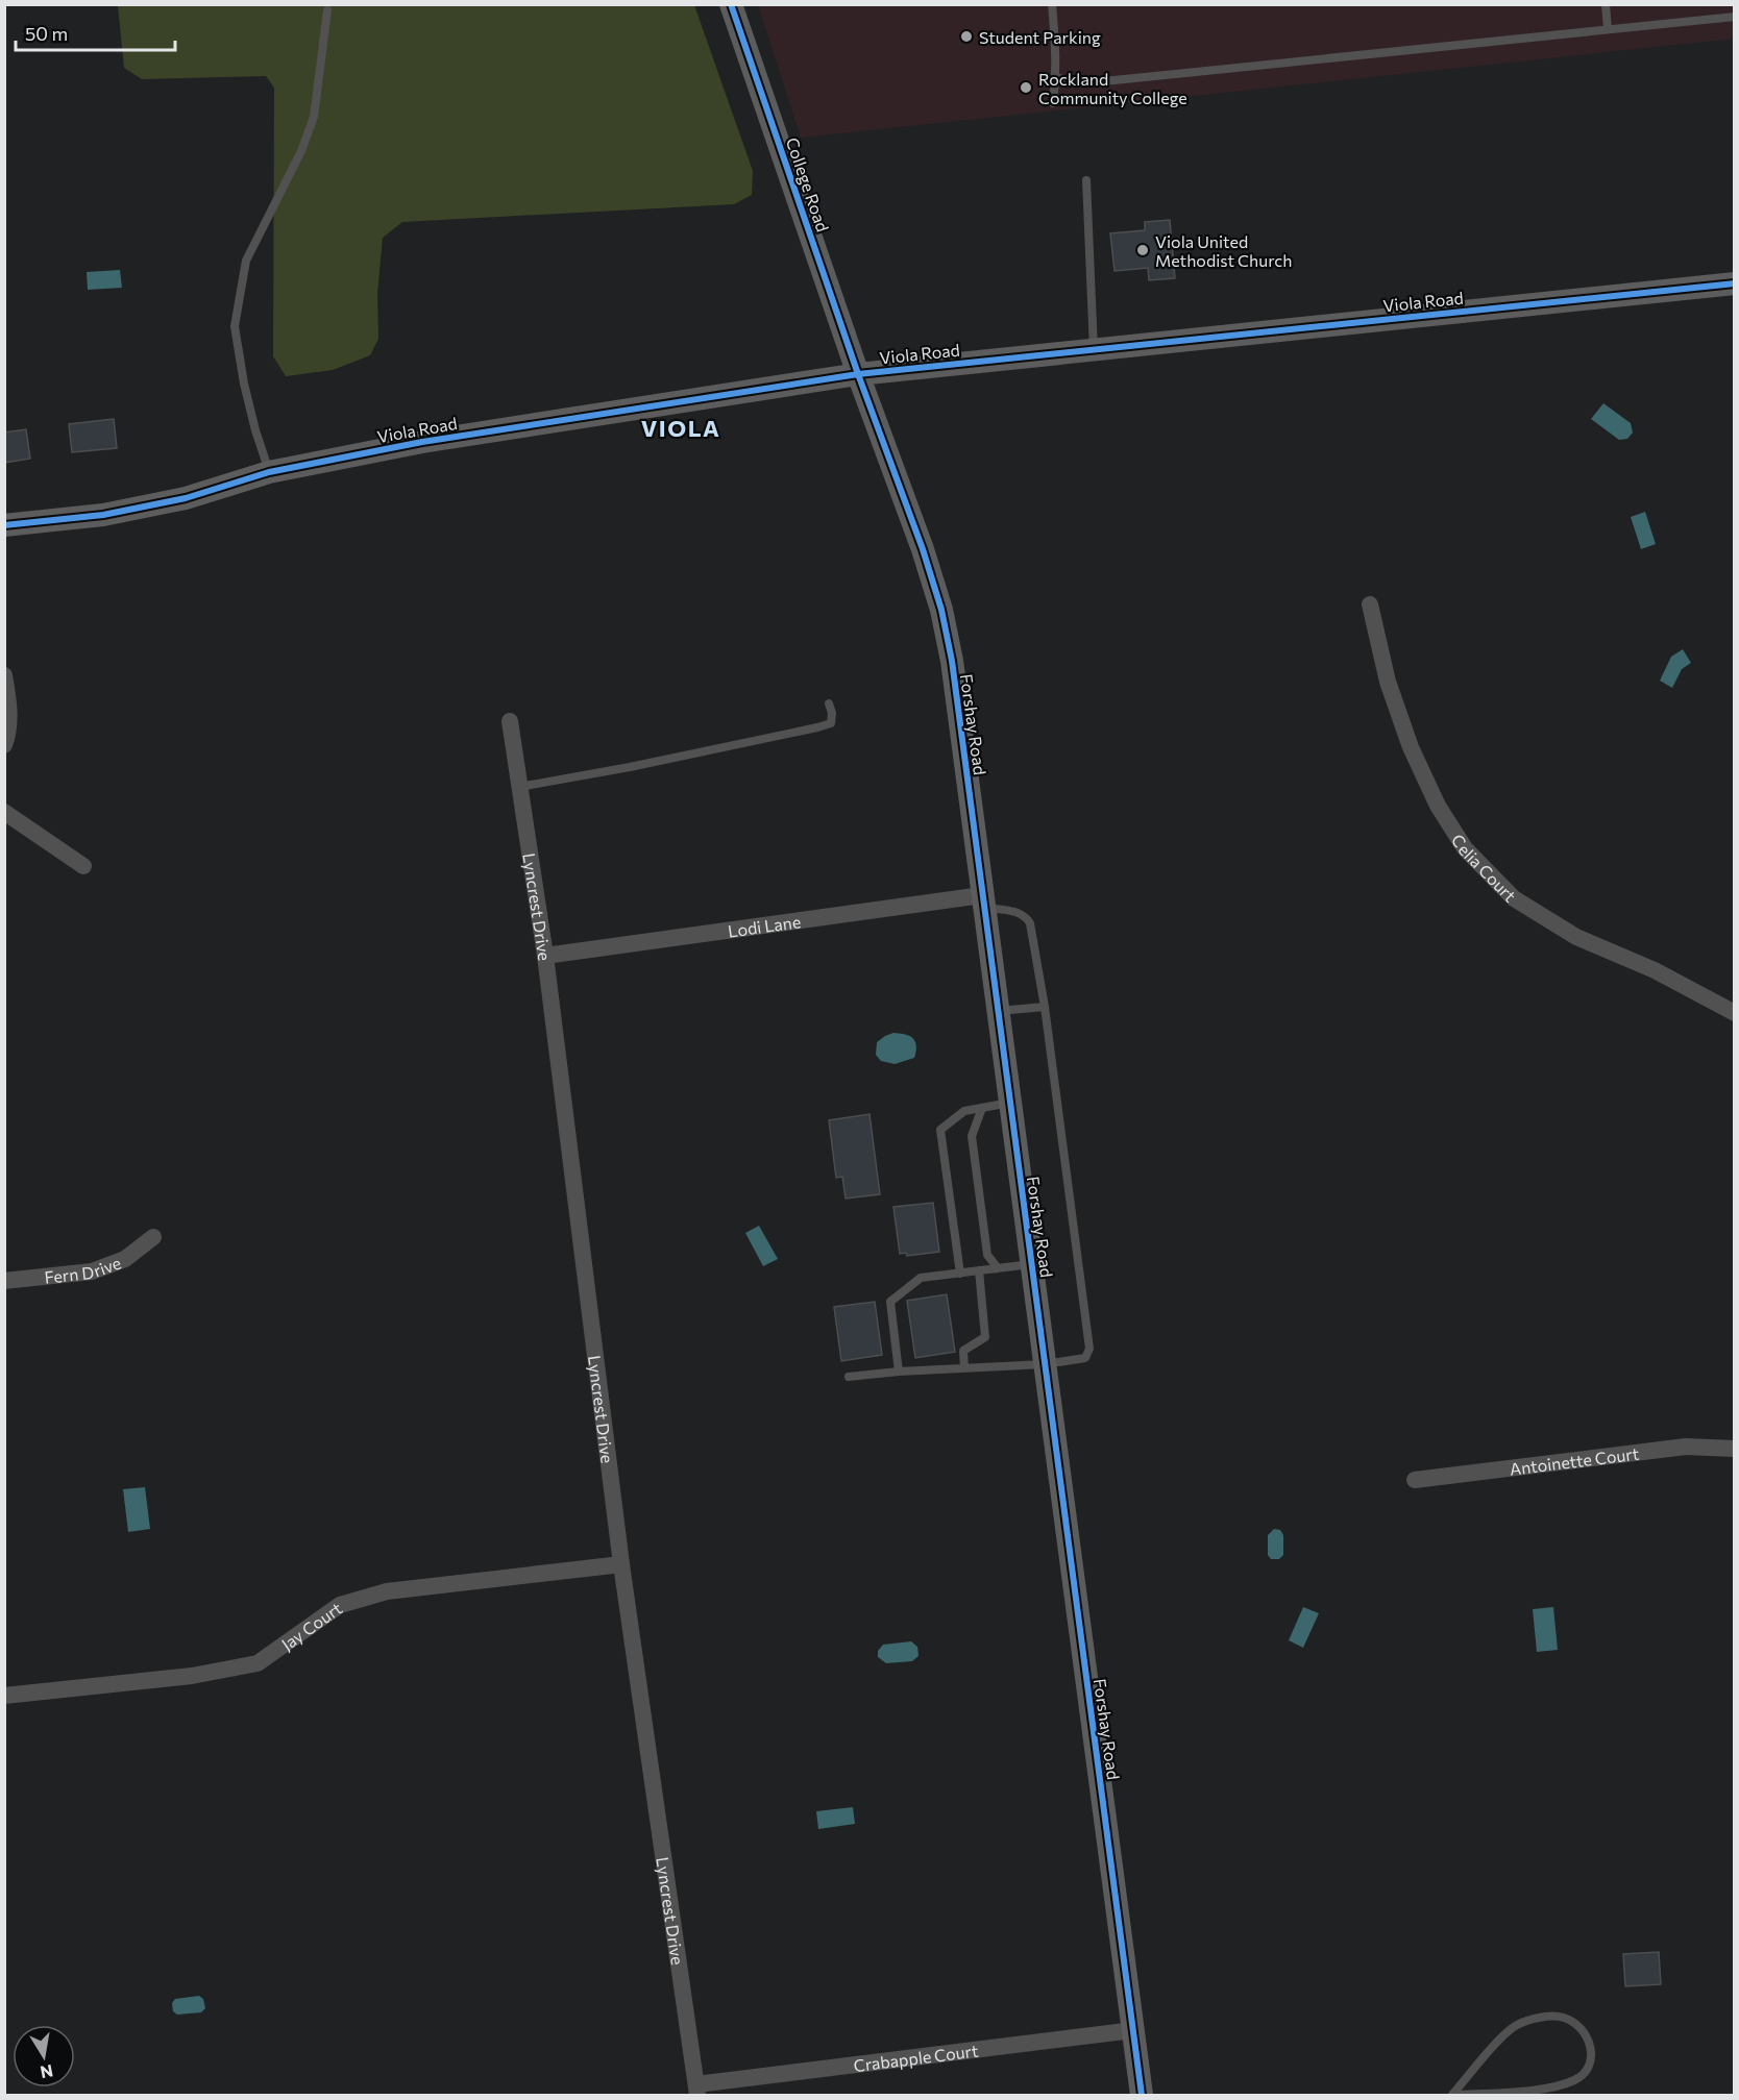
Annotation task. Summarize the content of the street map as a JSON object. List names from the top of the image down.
{
  "streets": {
    "street": [
      "College Road",
      "Viola Road",
      "Forshay Road",
      "Celia Court",
      "Lyncrest Drive",
      "Lodi Lane",
      "Fern Drive",
      "Antoinette Court",
      "Jay Court",
      "Crabapple Court"
    ]
  },
  "crossings": [
    ["College Road", "Viola Road"],
    ["College Road", "Forshay Road"],
    ["Viola Road", "Forshay Road"],
    ["Forshay Road", "Lodi Lane"],
    ["Forshay Road", "Crabapple Court"],
    ["Lyncrest Drive", "Lodi Lane"],
    ["Lyncrest Drive", "Jay Court"],
    ["Lyncrest Drive", "Crabapple Court"]
  ],
  "districts": ["VIOLA"],
  "places": ["Student Parking", "Rockland Community College", "Viola United Methodist Church"],
  "scale_bar": "50 m",
  "north": "bottom"
}
